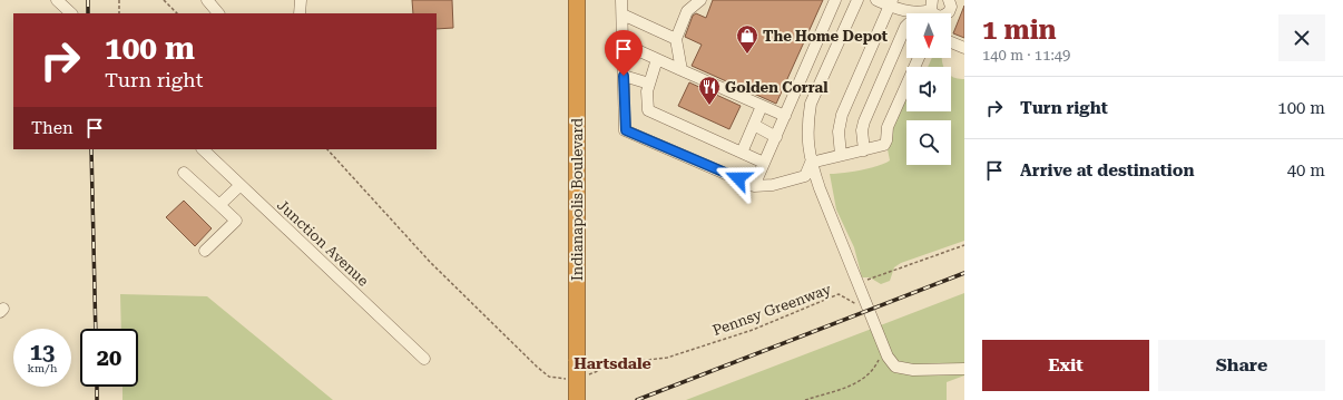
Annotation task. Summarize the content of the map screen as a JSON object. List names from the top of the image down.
{
  "streets": {
    "highway": ["Indianapolis Boulevard"],
    "street": ["Junction Avenue"],
    "path": ["Pennsy Greenway"]
  },
  "districts": ["Hartsdale"],
  "places": {
    "shop": ["The Home Depot"],
    "restaurant": ["Golden Corral"]
  },
  "north": "bottom",
  "page": {
    "heading": ["1 min", "140 m · 11:49"],
    "turn": ["100 m", "Turn right"],
    "list": [
      {
        "name": "Turn right",
        "value": "100 m"
      },
      {
        "name": "Arrive at destination",
        "value": "40 m"
      }
    ],
    "then": "Then",
    "speed": "13 km/h",
    "limit": "20",
    "buttons": ["Exit", "Share"]
  }
}
